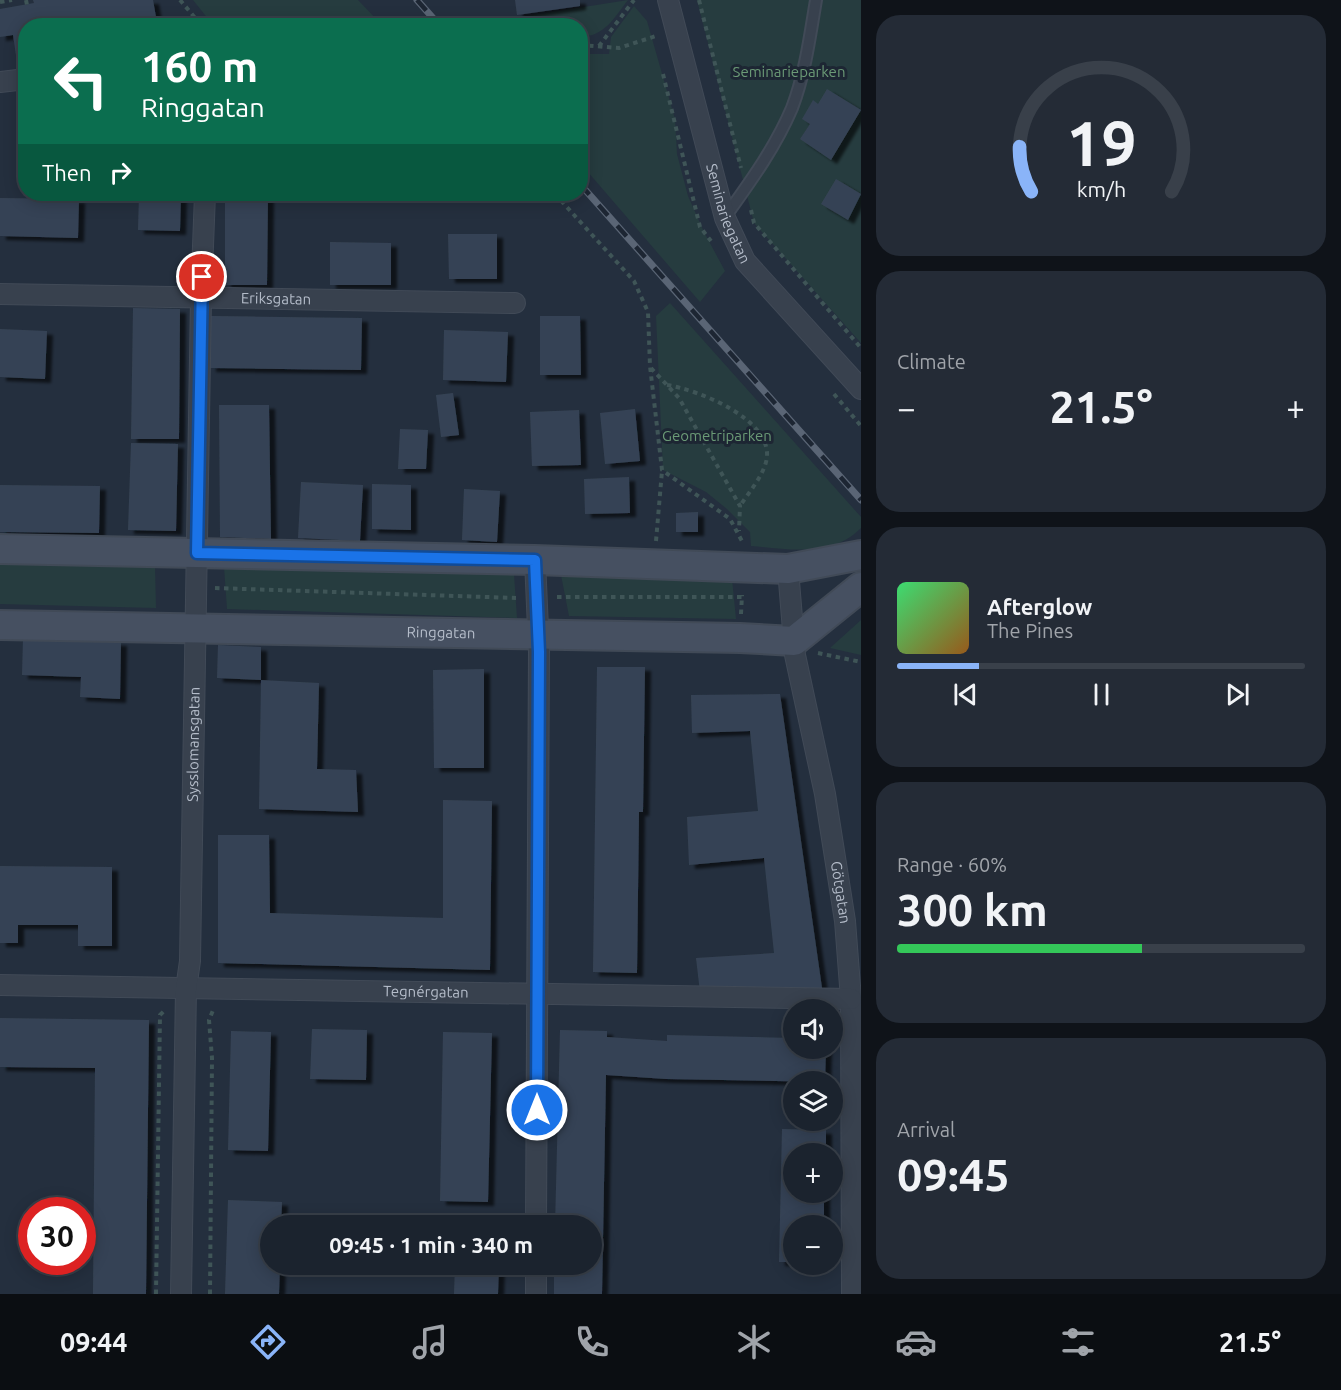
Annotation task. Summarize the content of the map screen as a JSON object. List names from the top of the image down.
{
  "streets": {
    "street": [
      "Seminariegatan",
      "Eriksgatan",
      "Ringgatan",
      "Sysslomansgatan",
      "Götgatan",
      "Tegnérgatan"
    ]
  },
  "crossings": [
    ["Eriksgatan", "Sysslomansgatan"],
    ["Ringgatan", "Sysslomansgatan"],
    ["Ringgatan", "Götgatan"],
    ["Sysslomansgatan", "Tegnérgatan"],
    ["Götgatan", "Tegnérgatan"]
  ],
  "parks": ["Seminarieparken", "Geometriparken"],
  "page": {
    "turn": ["160 m", "Ringgatan"],
    "then": "Then",
    "tile": [
      "Climate",
      ["Range · 60%", "300 km"],
      ["Arrival", "09:45"]
    ],
    "heat": ["−", "21.5°", "+"],
    "song": ["Afterglow", "The Pines"],
    "map_buttons": ["+", "−"],
    "limit": "30",
    "trip": "09:45 · 1 min · 340 m",
    "tabs": ["09:44", "21.5°"],
    "gauge": ["19", "km/h"]
  }
}
